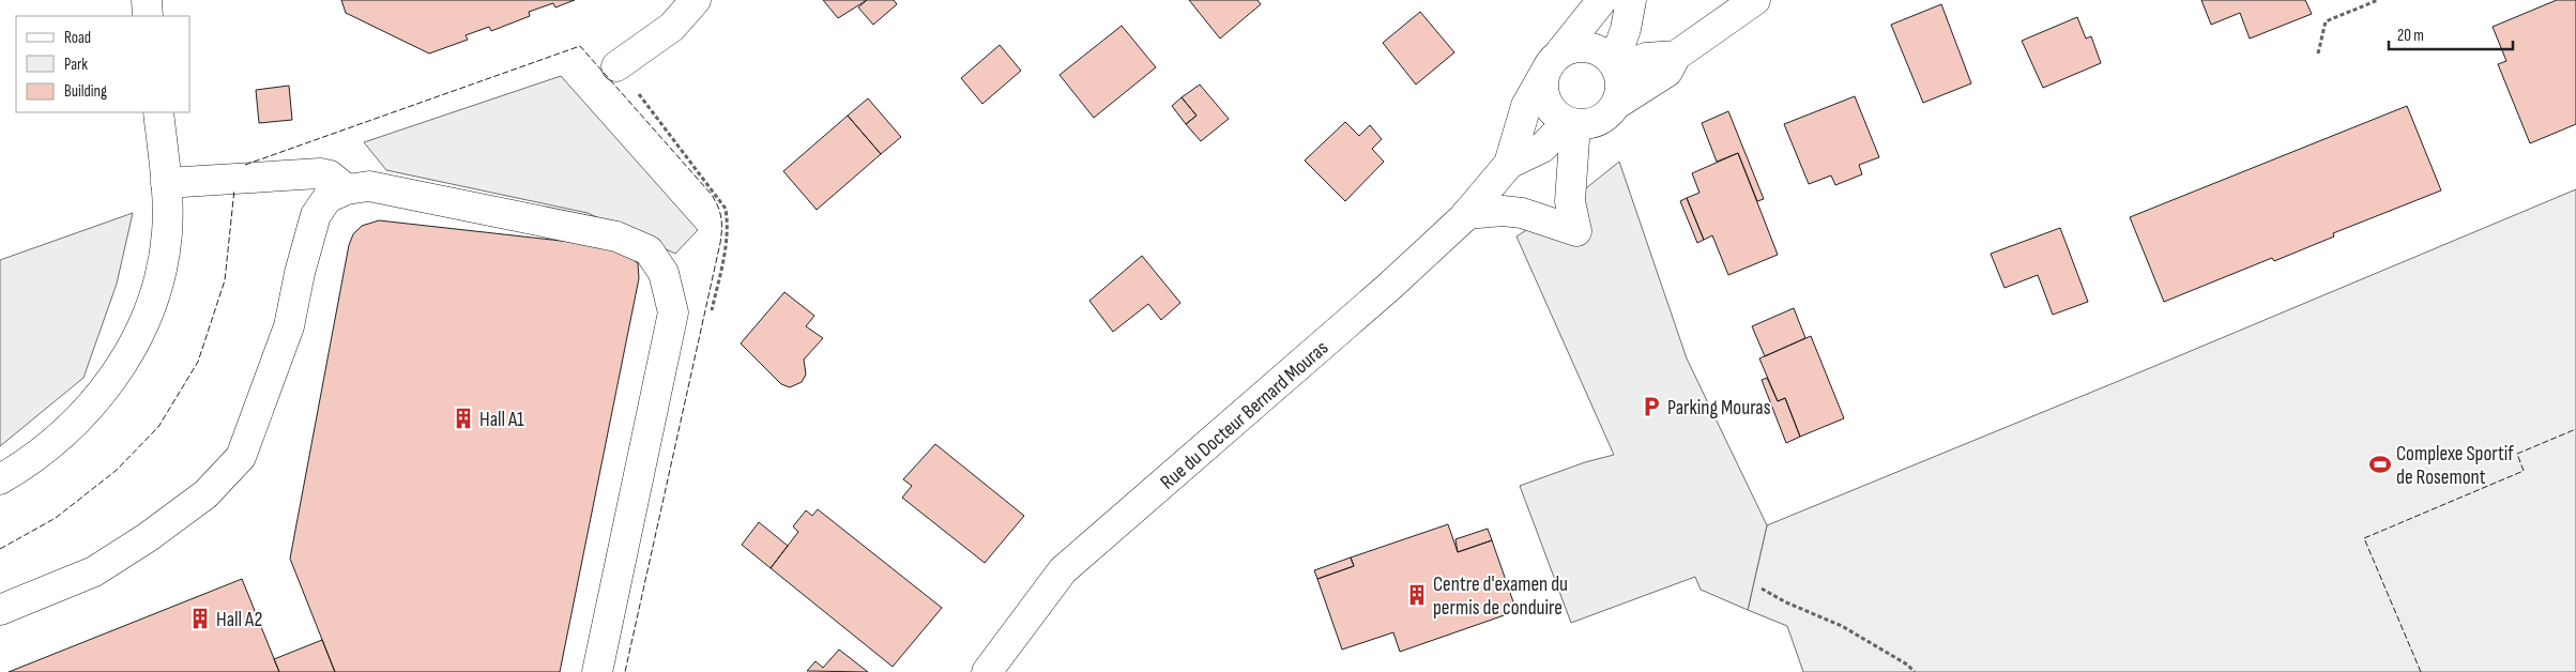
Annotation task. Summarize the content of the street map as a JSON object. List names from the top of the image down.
{
  "streets": {
    "street": ["Rue du Docteur Bernard Mouras"]
  },
  "places": {
    "parking": ["Parking Mouras"],
    "building": ["Hall A1", "Centre d'examen du permis de conduire", "Hall A2"],
    "sports": ["Complexe Sportif de Rosemont"]
  },
  "legend": ["Road", "Park", "Building"],
  "scale_bar": "20 m"
}
